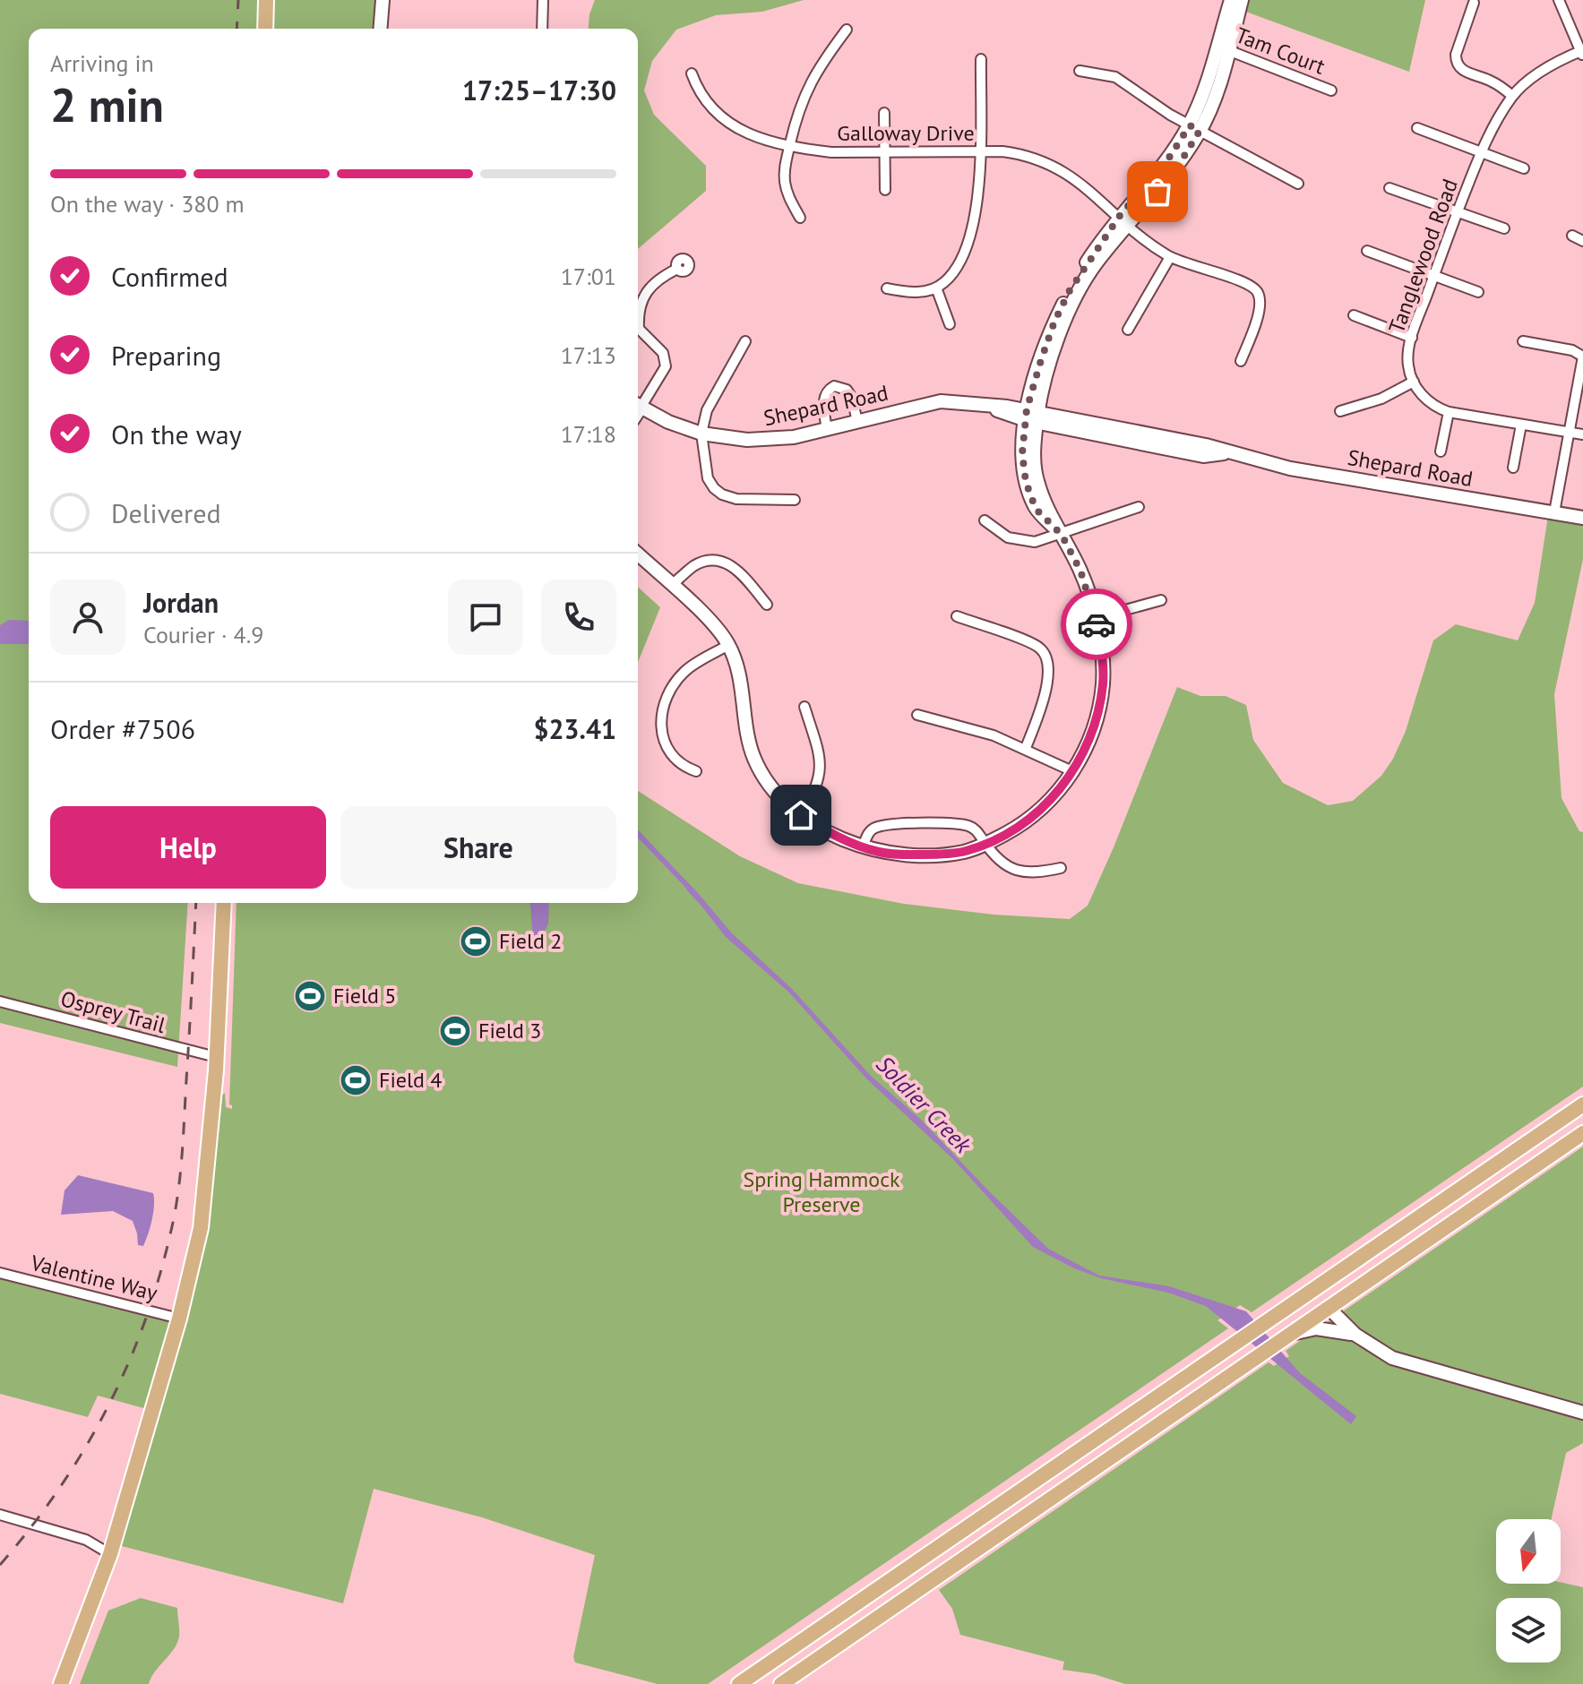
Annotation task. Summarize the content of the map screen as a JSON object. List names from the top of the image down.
{
  "streets": {
    "street": [
      "Tam Court",
      "Galloway Drive",
      "Tanglewood Road",
      "Shepard Road",
      "Osprey Trail",
      "Valentine Way"
    ]
  },
  "water": ["Soldier Creek"],
  "parks": ["Spring Hammock Preserve"],
  "places": {
    "sports": [
      "Field 2",
      "Field 5",
      "Field 3",
      "Field 4"
    ]
  },
  "north": "bottom",
  "page": {
    "heading": ["2 min", "Arriving in", "17:25–17:30"],
    "panel": [
      "Jordan",
      "Courier · 4.9",
      "Order #7506",
      "$23.41"
    ],
    "bar": "On the way · 380 m",
    "list": [
      ["Confirmed", "17:01"],
      ["Preparing", "17:13"],
      ["On the way", "17:18"],
      "Delivered"
    ],
    "buttons": ["Help", "Share"]
  }
}
